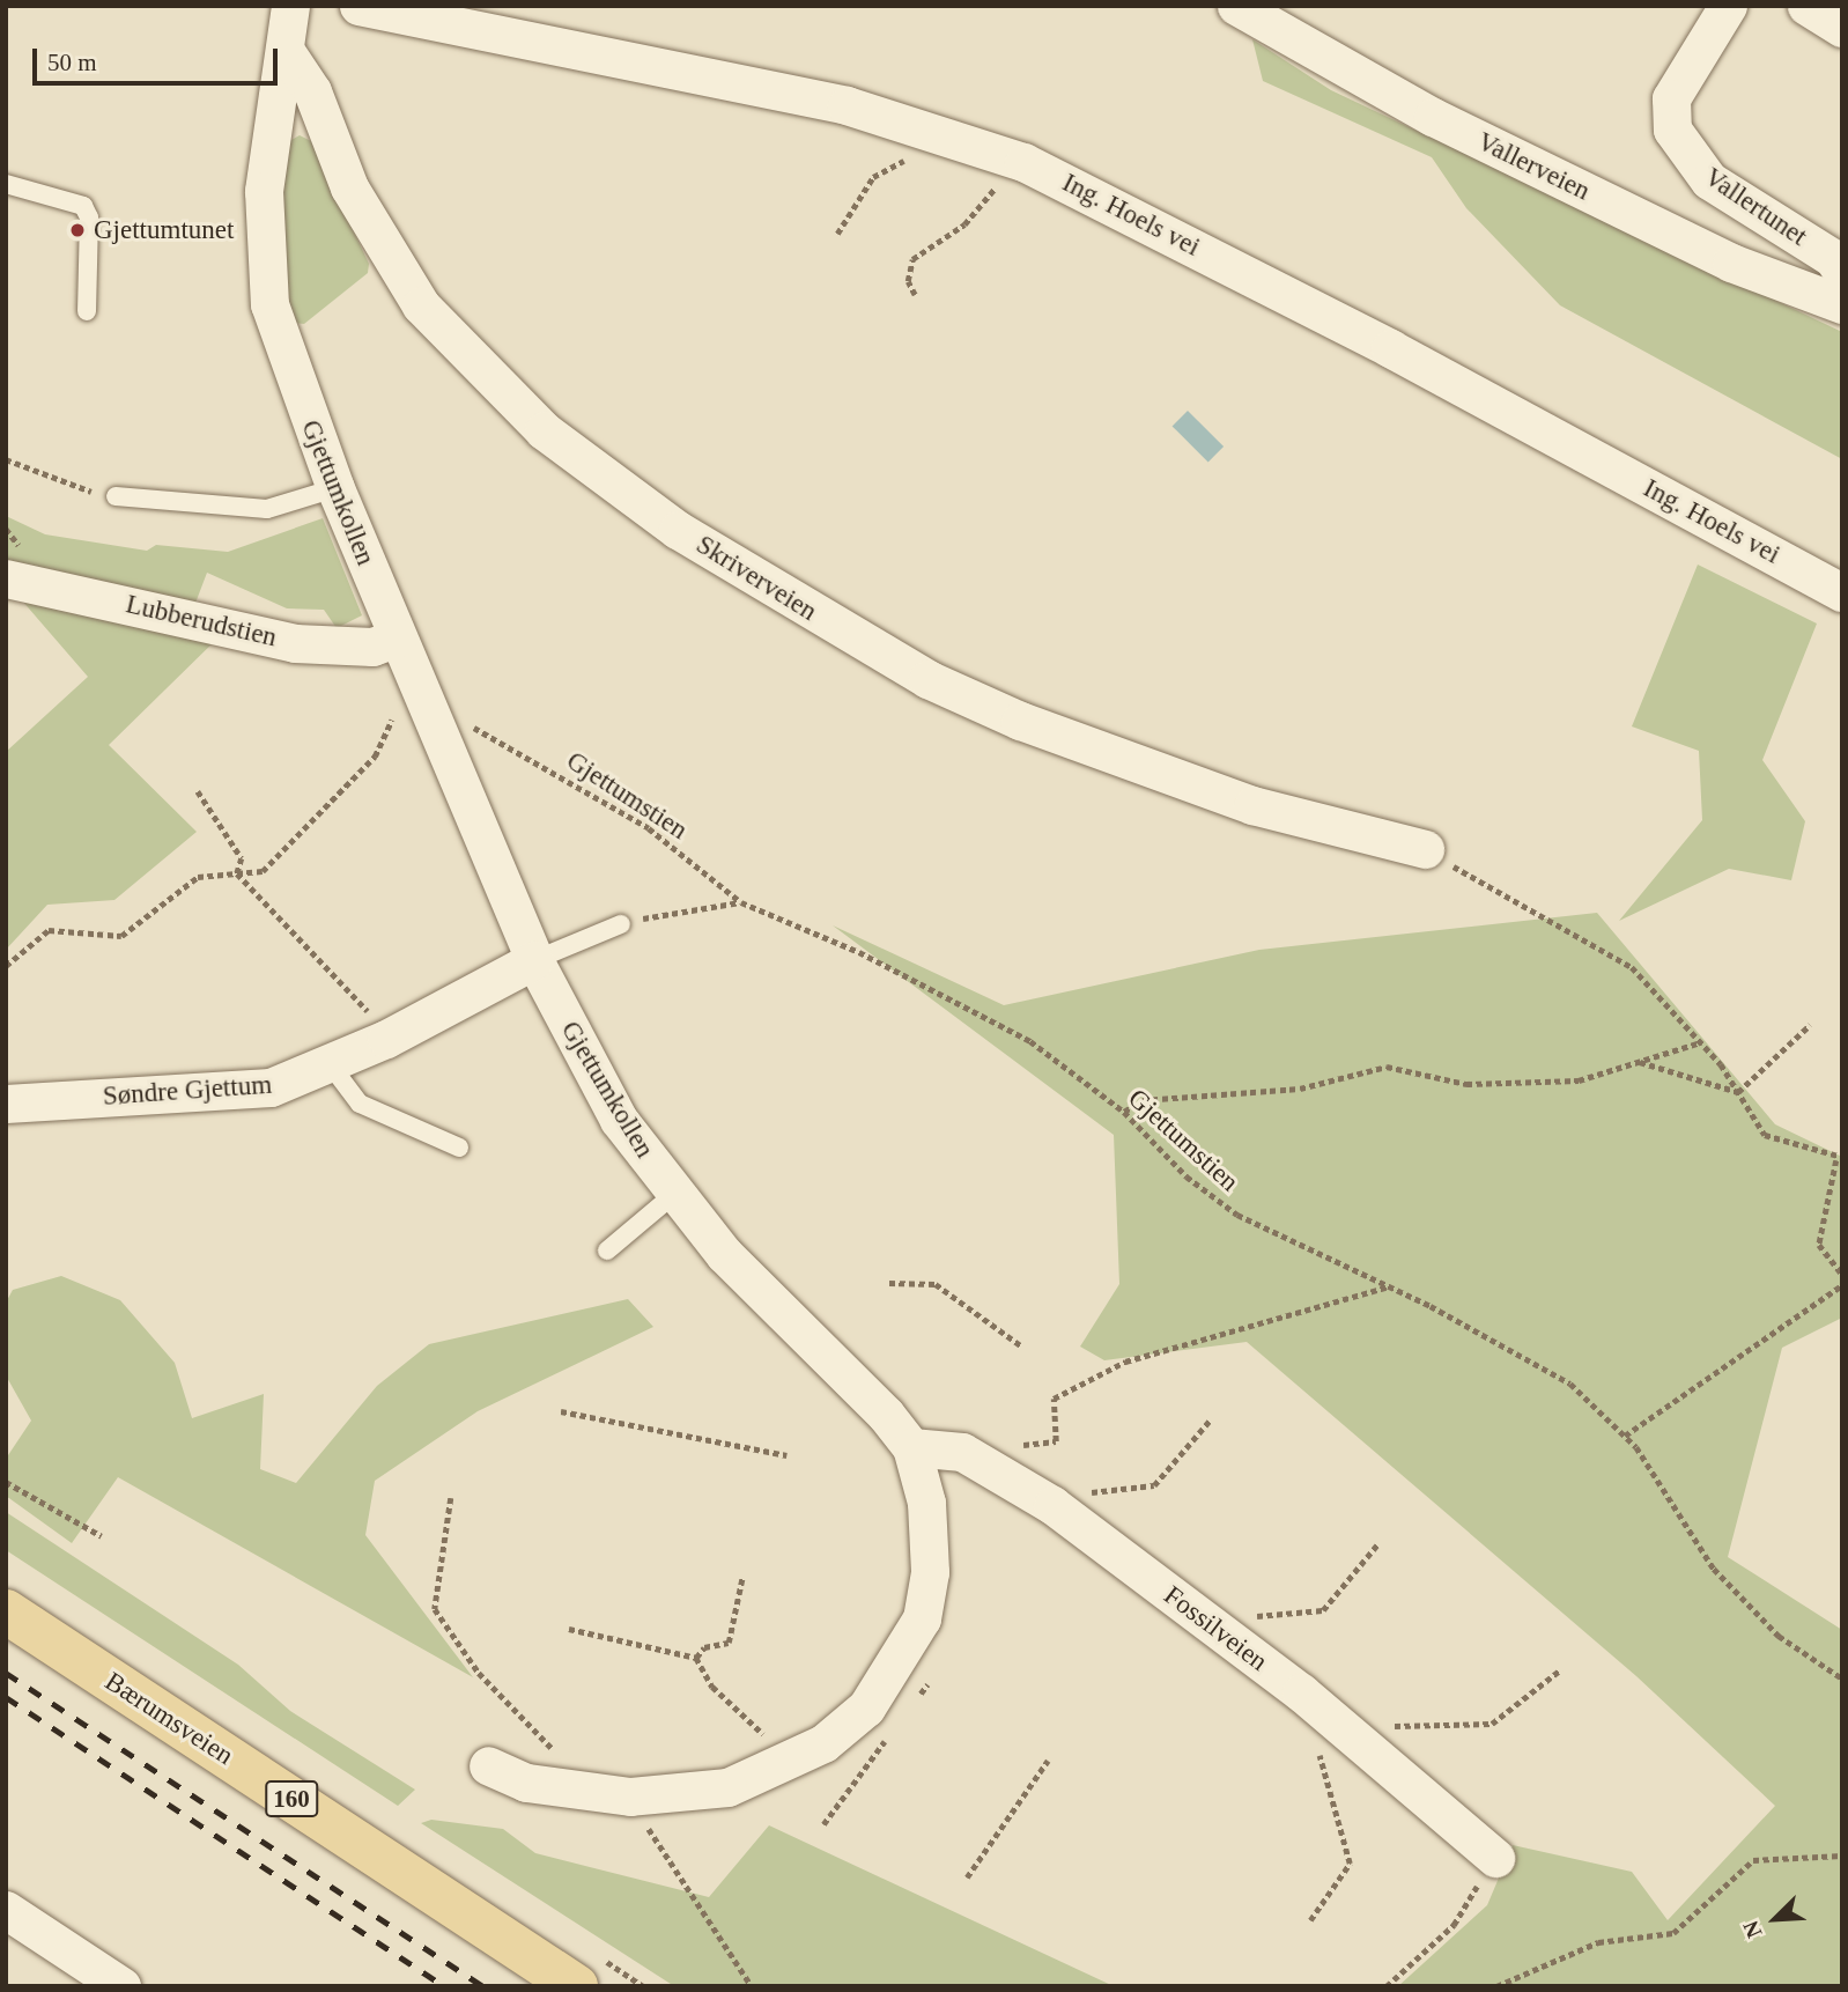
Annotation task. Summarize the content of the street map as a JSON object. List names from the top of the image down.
{
  "streets": {
    "main road": ["Bærumsveien", "160"],
    "street": [
      "Vallerveien",
      "Vallertunet",
      "Ing. Hoels vei",
      "Gjettumkollen",
      "Skriverveien",
      "Lubberudstien",
      "Søndre Gjettum",
      "Fossilveien"
    ],
    "path": ["Gjettumstien"]
  },
  "crossings": [
    ["Gjettumkollen", "Skriverveien"],
    ["Gjettumkollen", "Lubberudstien"],
    ["Gjettumkollen", "Gjettumstien"],
    ["Gjettumkollen", "Søndre Gjettum"],
    ["Gjettumkollen", "Fossilveien"]
  ],
  "places": ["Gjettumtunet"],
  "scale_bar": "50 m",
  "north": "bottom left"
}
